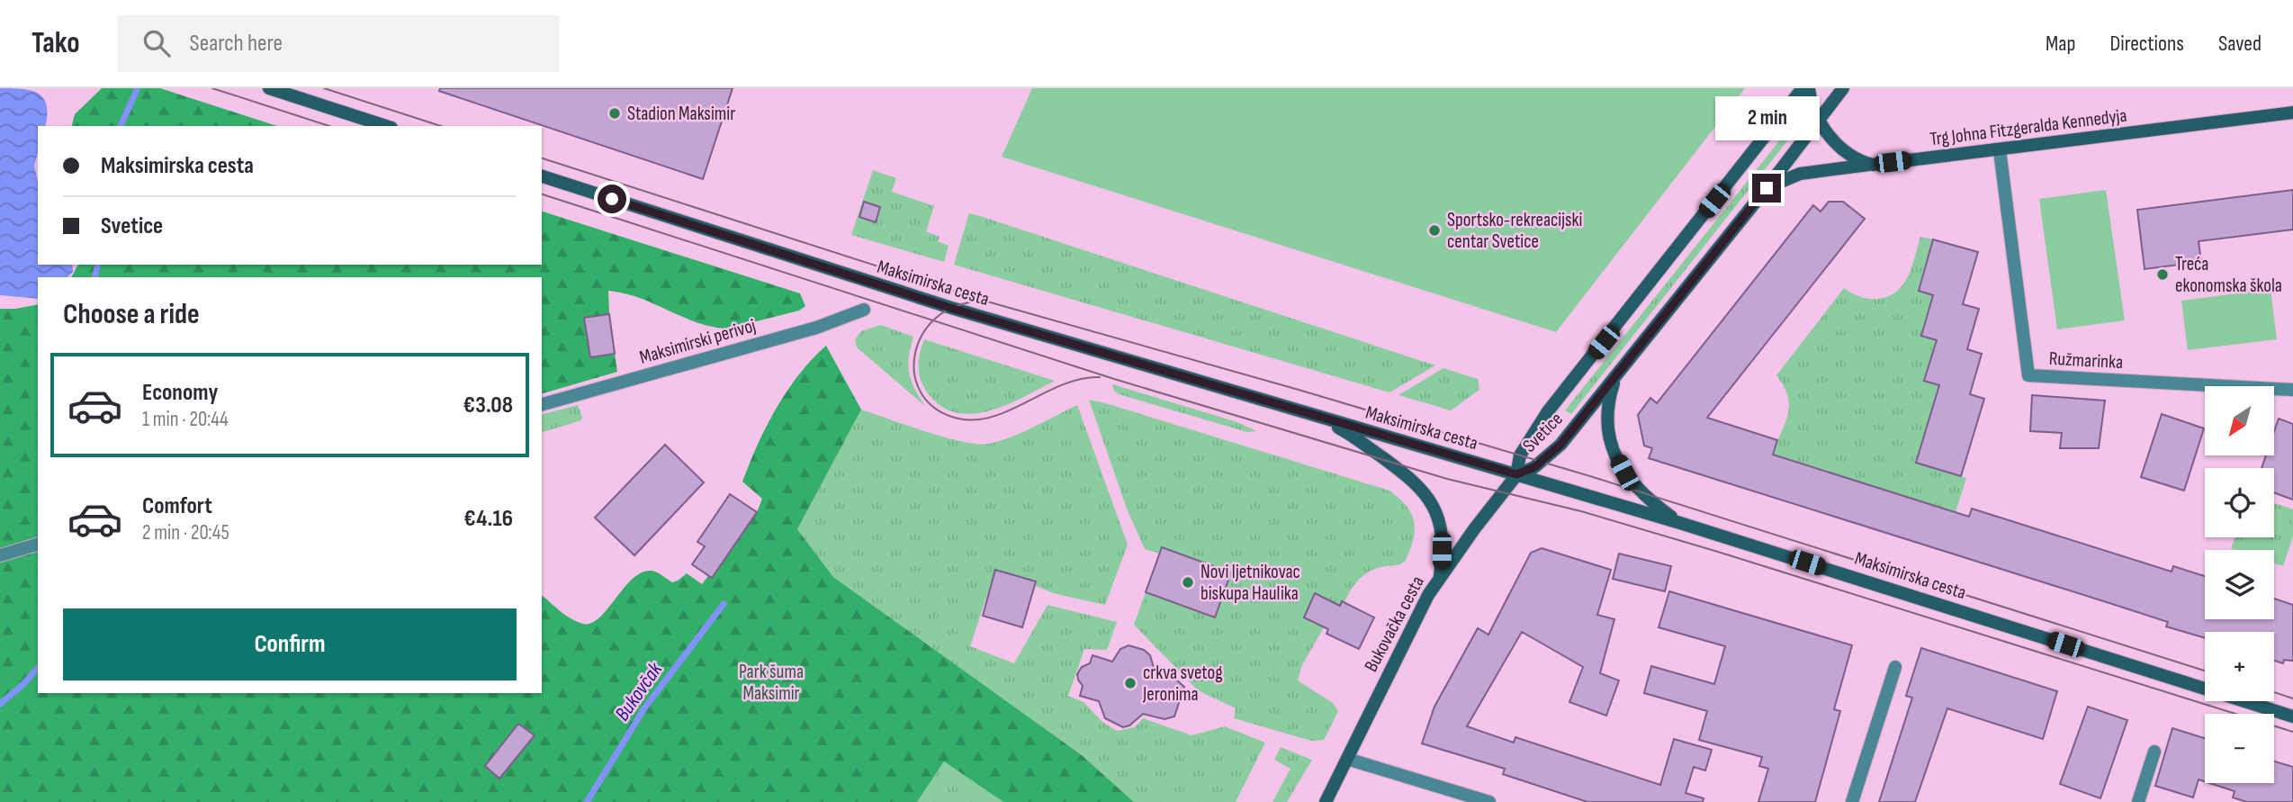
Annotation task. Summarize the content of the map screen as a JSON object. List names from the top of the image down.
{
  "streets": {
    "main road": [
      "Trg Johna Fitzgeralda Kennedyja",
      "Maksimirska cesta",
      "Svetice",
      "Bukovačka cesta"
    ],
    "street": ["Maksimirski perivoj", "Ružmarinka"]
  },
  "crossings": [
    ["Trg Johna Fitzgeralda Kennedyja", "Ružmarinka"],
    ["Trg Johna Fitzgeralda Kennedyja", "Svetice"],
    ["Maksimirska cesta", "Svetice"],
    ["Maksimirska cesta", "Bukovačka cesta"],
    ["Svetice", "Bukovačka cesta"]
  ],
  "water": ["Bukovčak"],
  "parks": ["Park šuma Maksimir"],
  "places": [
    "Stadion Maksimir",
    "Sportsko-rekreacijski centar Svetice",
    "Treća ekonomska škola",
    "Novi ljetnikovac biskupa Haulika",
    "crkva svetog Jeronima"
  ],
  "north": "bottom left",
  "page": {
    "header": "Tako",
    "search": "Search here",
    "nav": ["Map", "Directions", "Saved"],
    "bubble": "2 min",
    "banner": ["Maksimirska cesta", "Svetice"],
    "heading": "Choose a ride",
    "list": [
      {
        "name": "Economy",
        "note": "1 min · 20:44",
        "value": "€3.08"
      },
      {
        "name": "Comfort",
        "note": "2 min · 20:45",
        "value": "€4.16"
      }
    ],
    "map_buttons": ["+", "−"],
    "buttons": "Confirm"
  }
}
